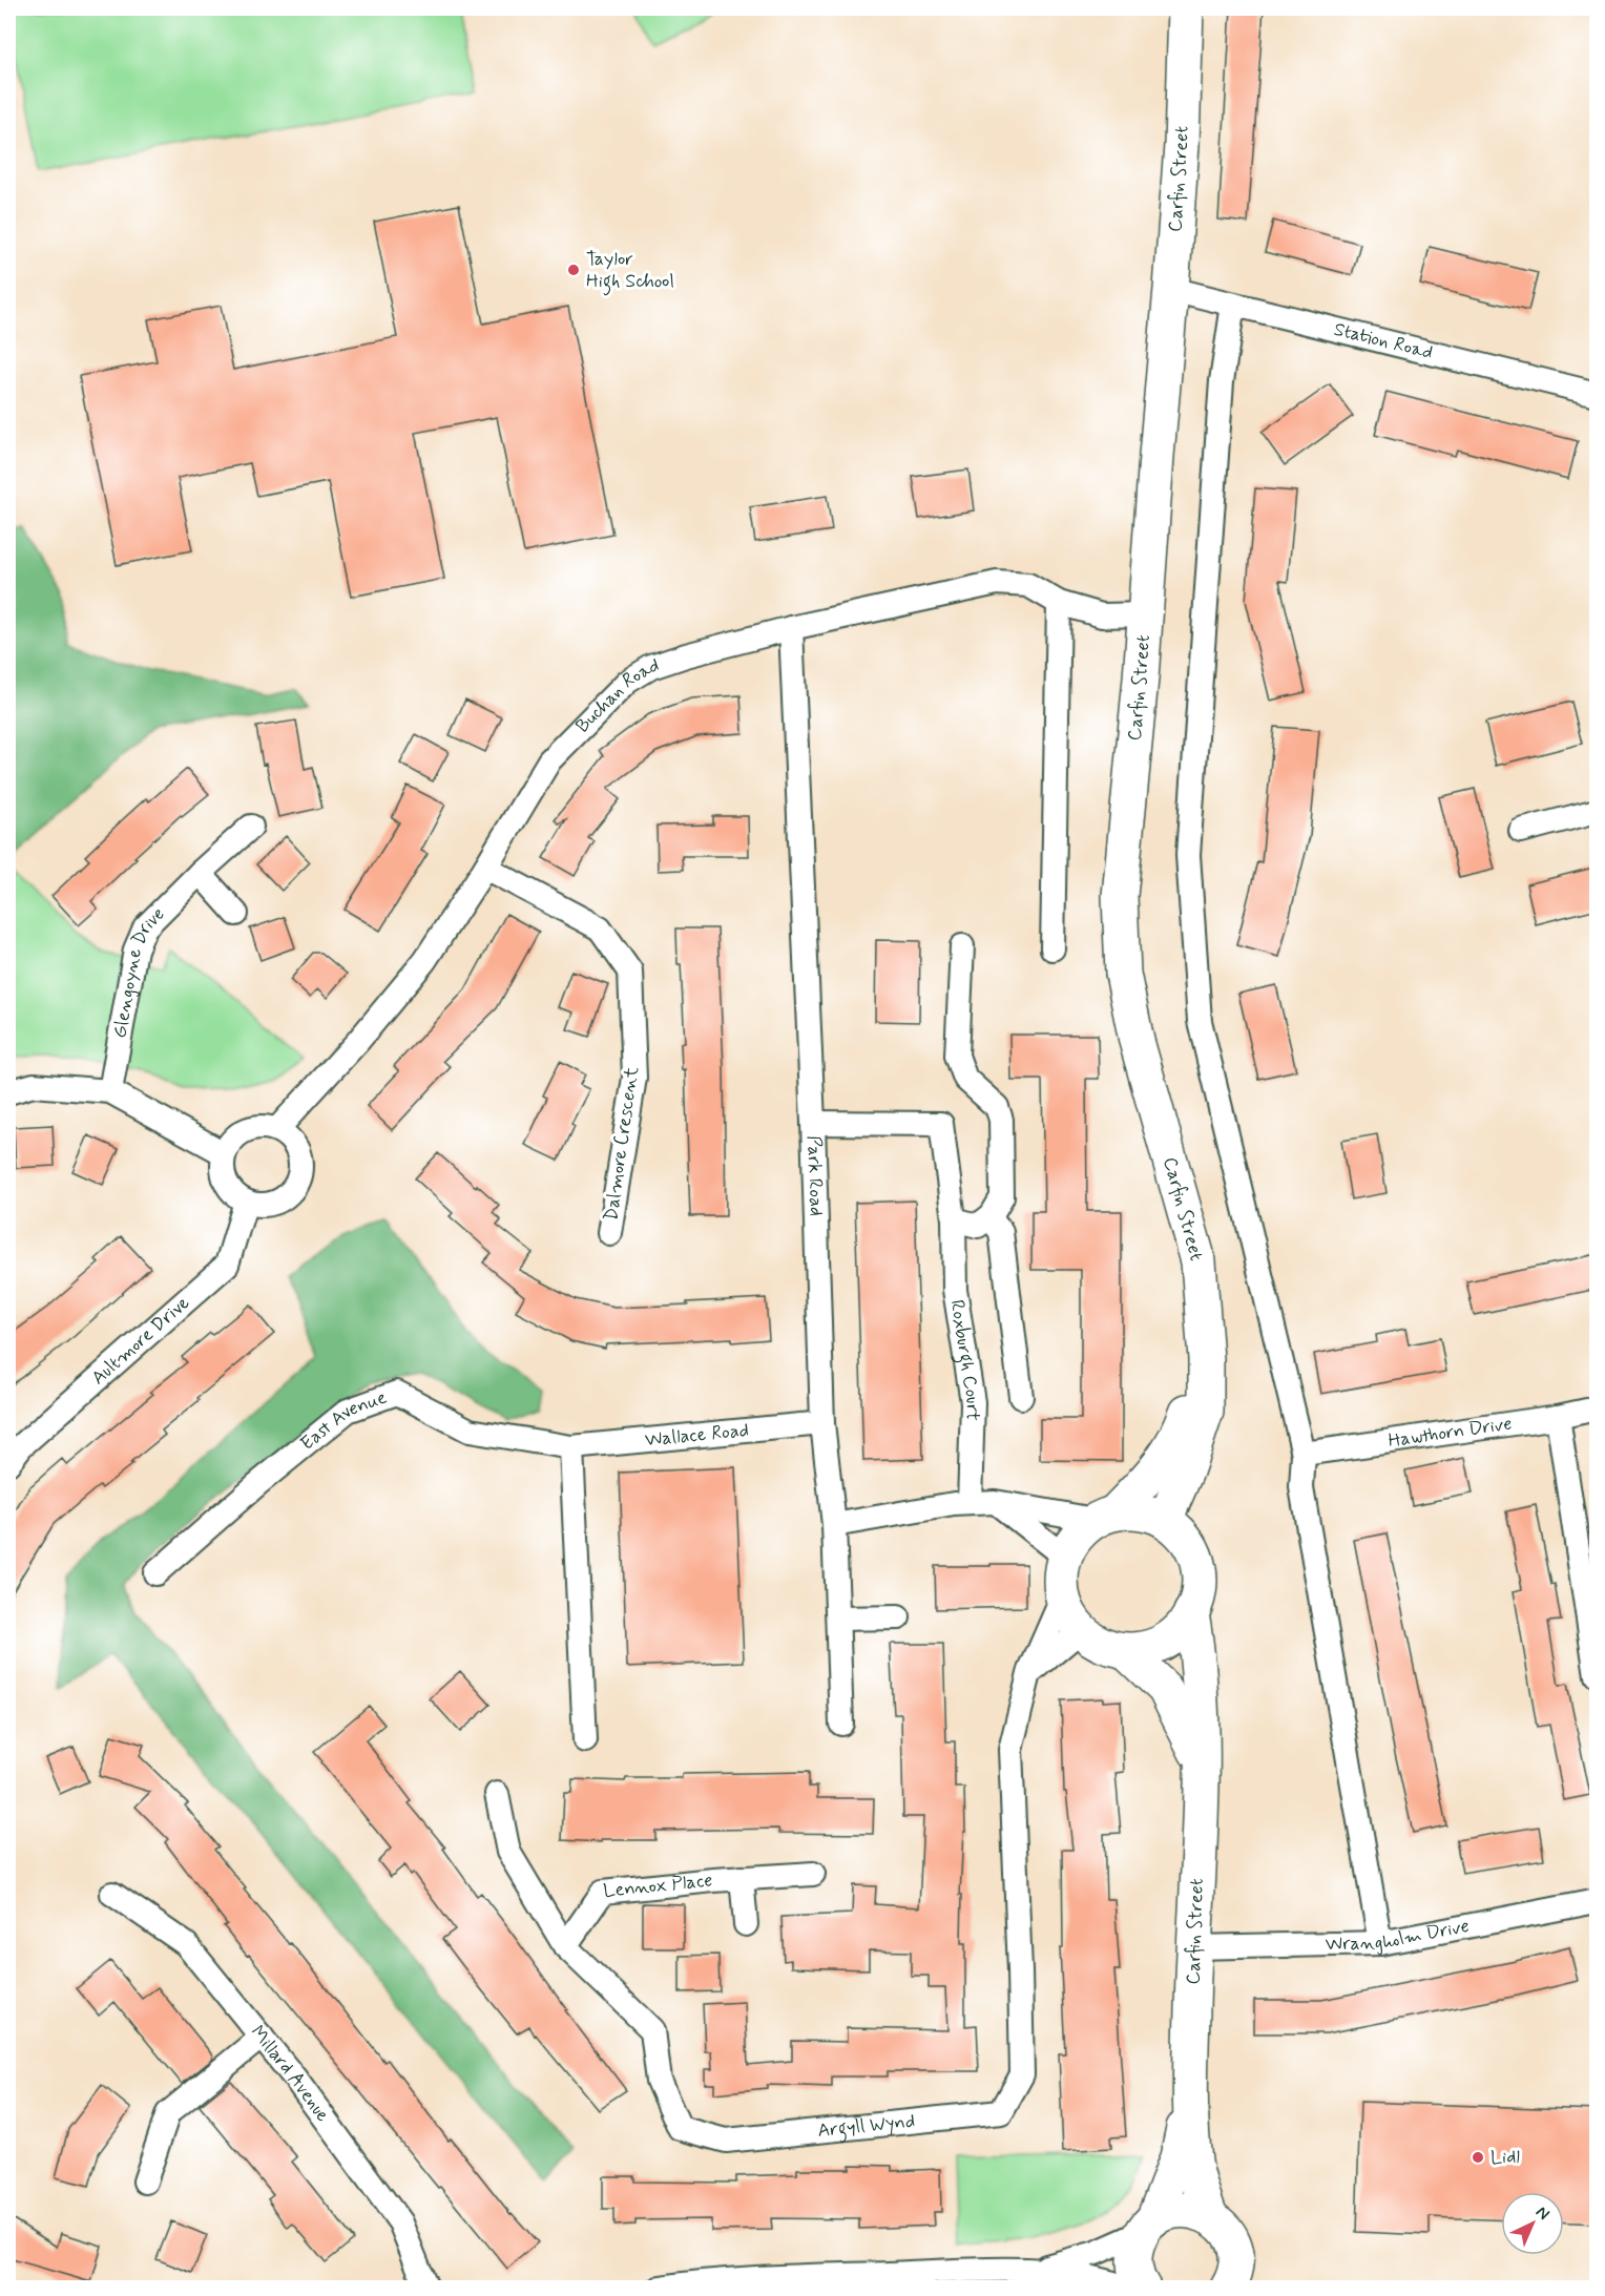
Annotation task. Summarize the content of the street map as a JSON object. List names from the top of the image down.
{
  "streets": {
    "main road": ["Carfin Street"],
    "street": [
      "Station Road",
      "Buchan Road",
      "Glengoyne Drive",
      "Dalmore Crescent",
      "Park Road",
      "Aultmore Drive",
      "Roxburgh Court",
      "East Avenue",
      "Hawthorn Drive",
      "Wallace Road",
      "Lennox Place",
      "Wrangholm Drive",
      "Millard Avenue",
      "Argyll Wynd"
    ]
  },
  "crossings": [
    ["Carfin Street", "Station Road"],
    ["Carfin Street", "Buchan Road"],
    ["Carfin Street", "Wrangholm Drive"],
    ["Carfin Street", "Argyll Wynd"],
    ["Buchan Road", "Dalmore Crescent"],
    ["Buchan Road", "Park Road"],
    ["Buchan Road", "Aultmore Drive"],
    ["Park Road", "Roxburgh Court"],
    ["Park Road", "Wallace Road"],
    ["East Avenue", "Wallace Road"],
    ["Lennox Place", "Argyll Wynd"]
  ],
  "places": ["Taylor High School", "Lidl"],
  "north": "top right"
}
